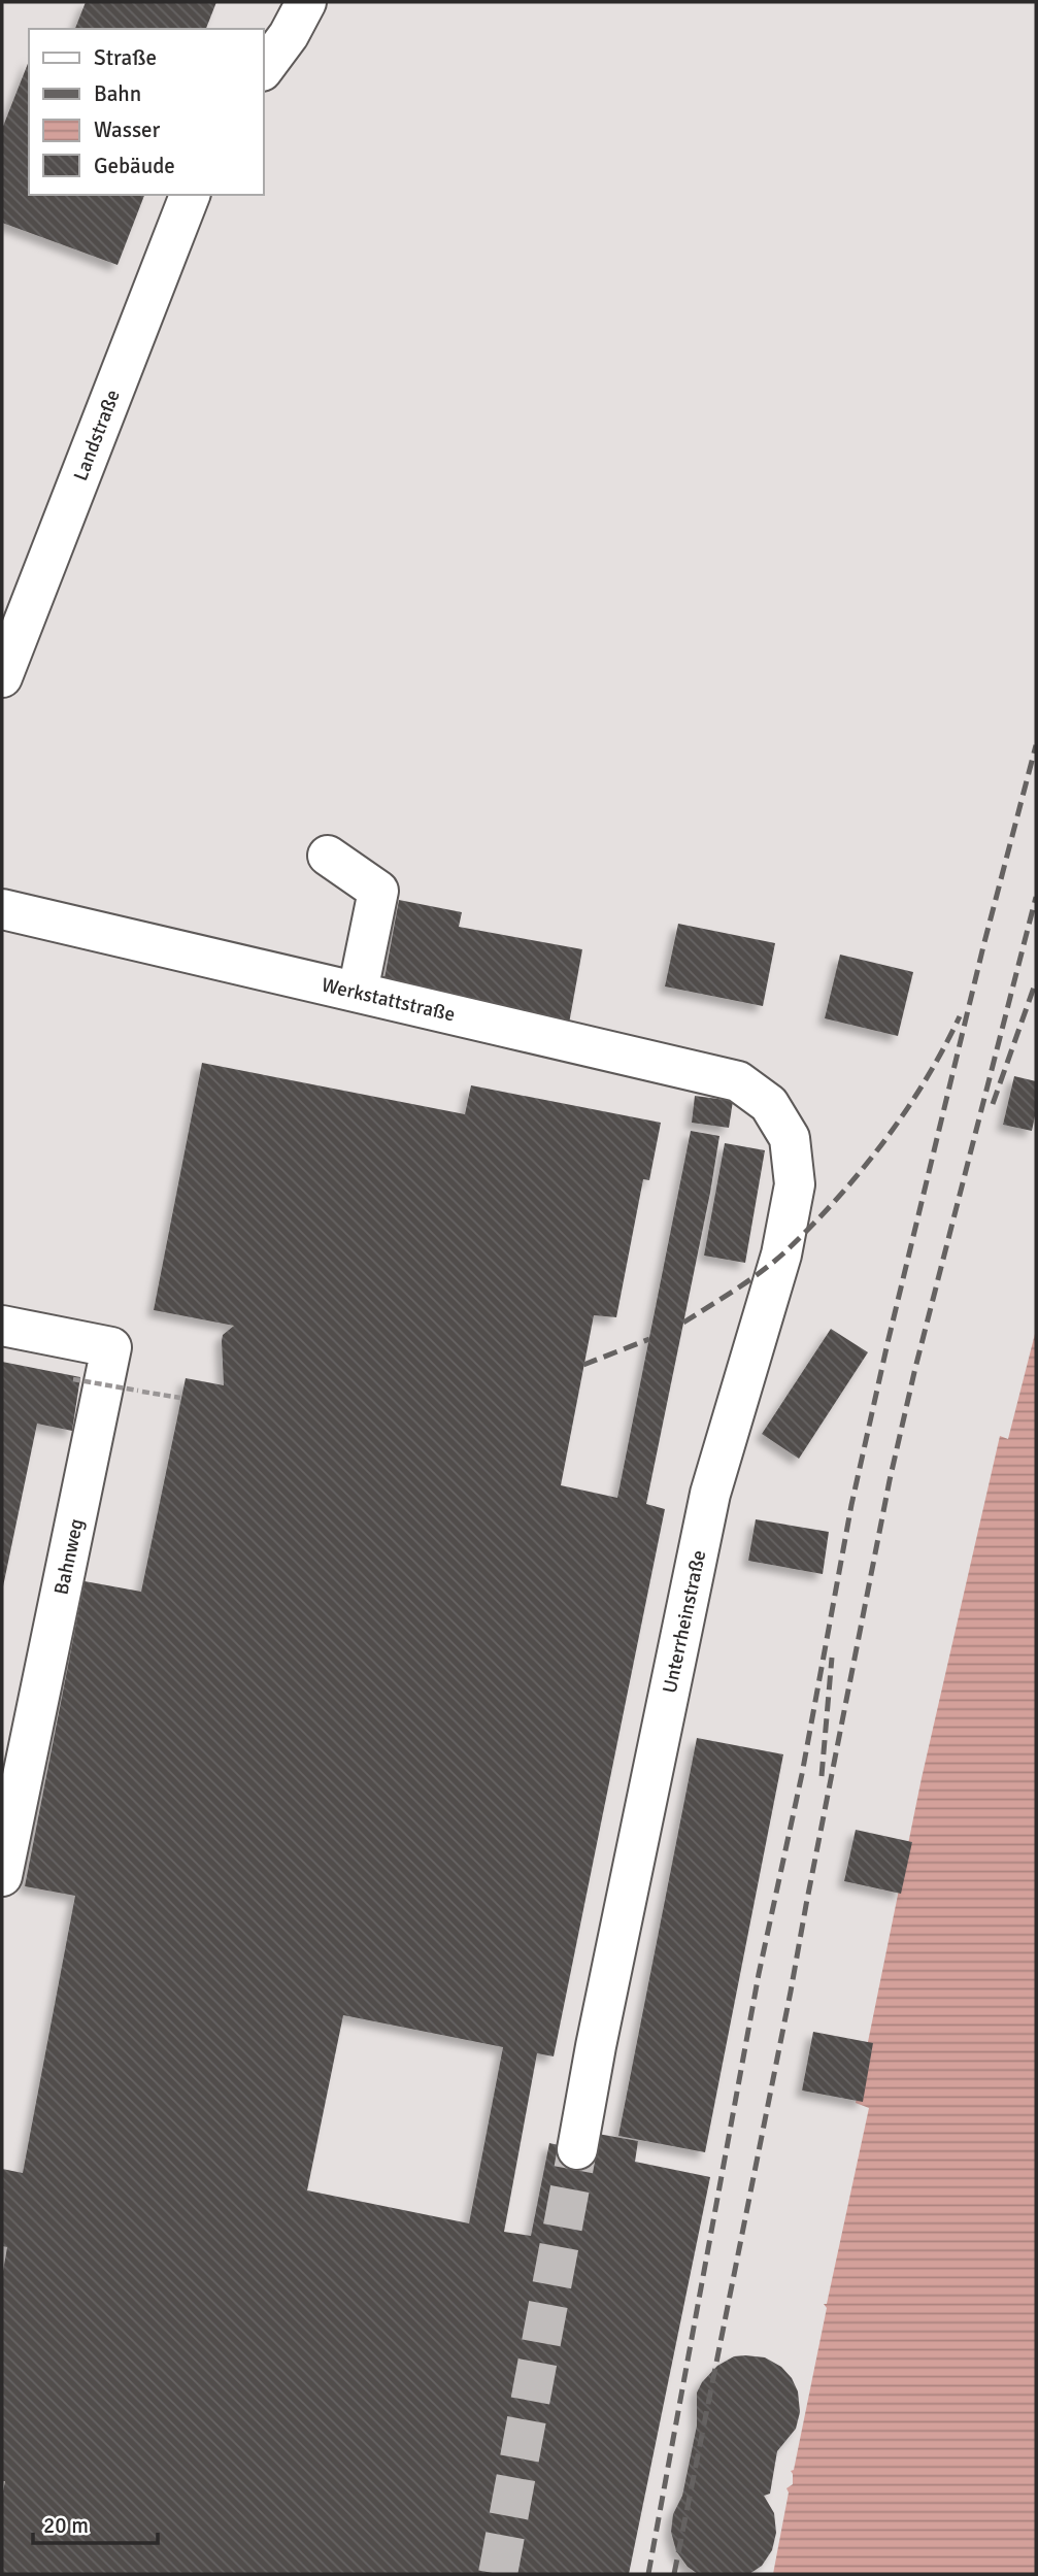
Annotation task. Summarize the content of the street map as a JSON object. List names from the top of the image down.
{
  "streets": {
    "lane": [
      "Landstraße",
      "Werkstattstraße",
      "Bahnweg",
      "Unterrheinstraße"
    ]
  },
  "crossings": [
    ["Werkstattstraße", "Unterrheinstraße"]
  ],
  "legend": [
    "Straße",
    "Bahn",
    "Wasser",
    "Gebäude"
  ],
  "scale_bar": "20 m"
}
